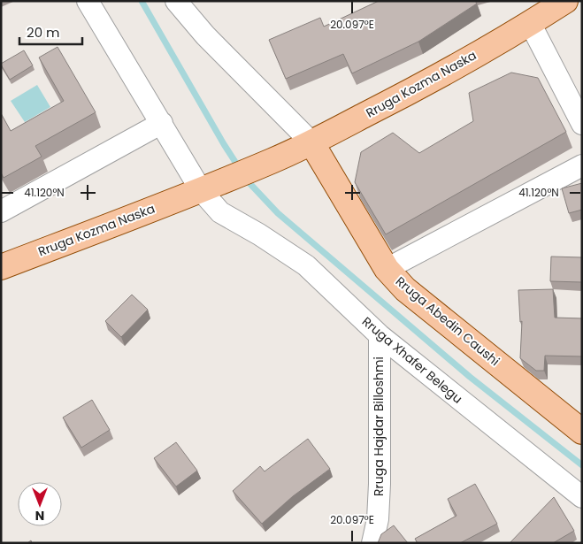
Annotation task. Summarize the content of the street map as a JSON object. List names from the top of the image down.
{
  "streets": {
    "main road": ["Rruga Kozma Naska", "Rruga Abedin Caushi"],
    "street": ["Rruga Xhafer Belegu", "Rruga Hajdar Billoshmi"]
  },
  "crossings": [
    ["Rruga Kozma Naska", "Rruga Abedin Caushi"],
    ["Rruga Kozma Naska", "Rruga Xhafer Belegu"],
    ["Rruga Xhafer Belegu", "Rruga Hajdar Billoshmi"]
  ],
  "scale_bar": "20 m",
  "north": "bottom",
  "coordinates": ["20.097°E", "41.120°N"]
}
